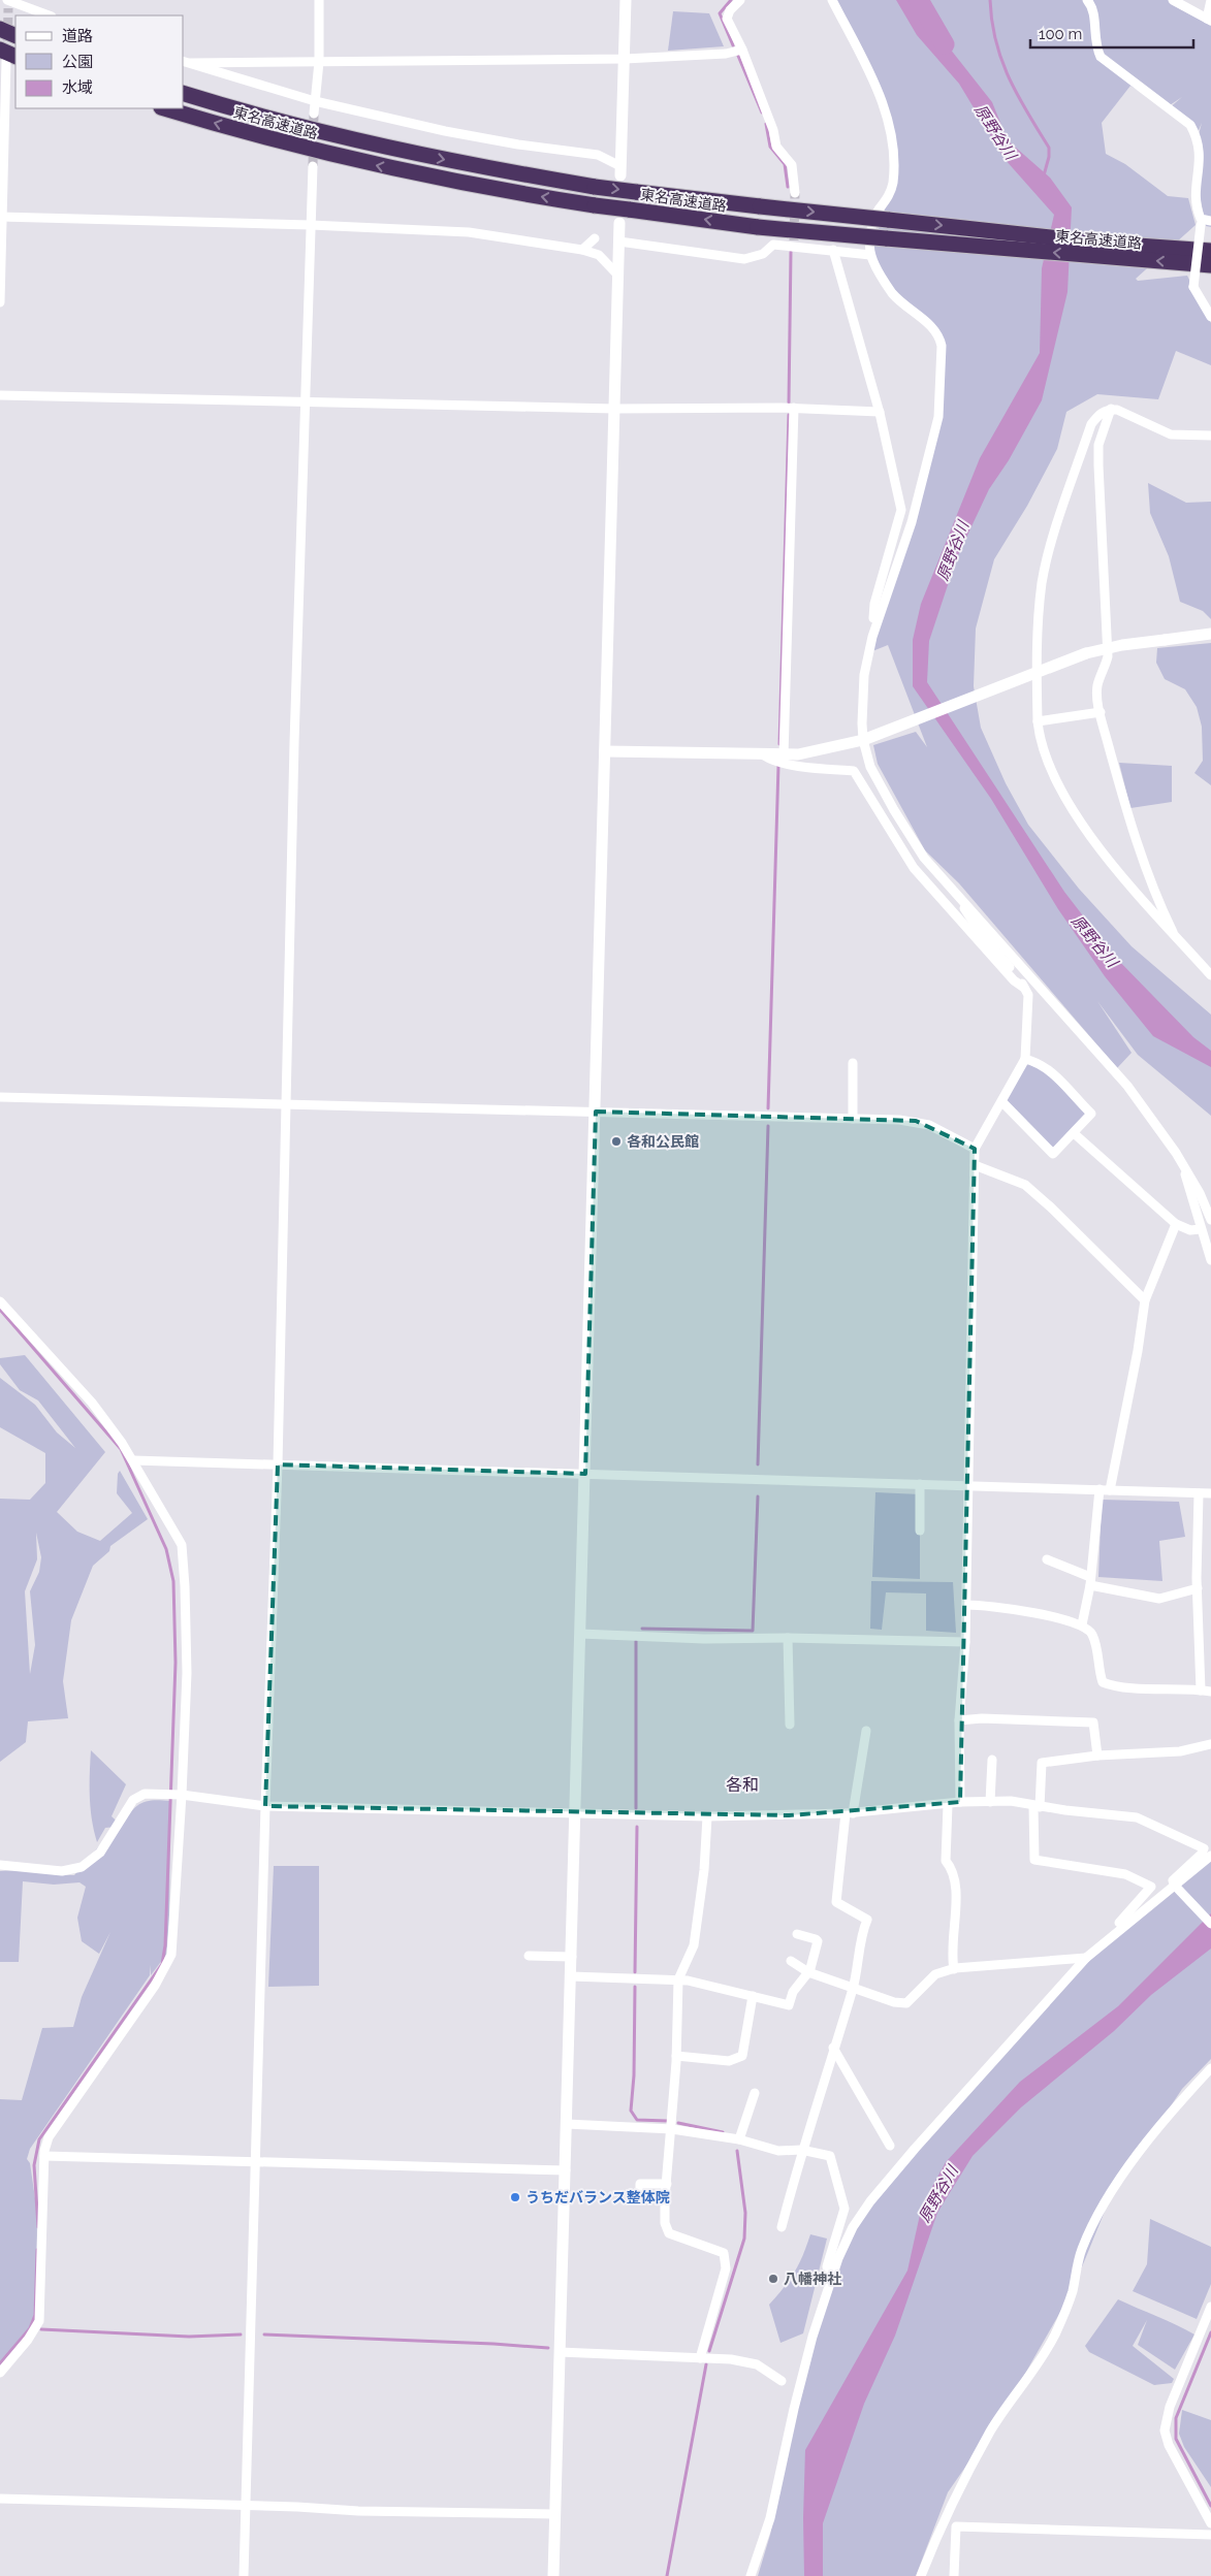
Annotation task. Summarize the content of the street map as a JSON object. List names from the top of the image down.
{
  "streets": {
    "highway": ["東名高速道路"]
  },
  "districts": ["各和"],
  "water": ["原野谷川"],
  "places": ["各和公民館", "うちだバランス整体院", "八幡神社"],
  "legend": ["道路", "公園", "水域"],
  "scale_bar": "100 m"
}
